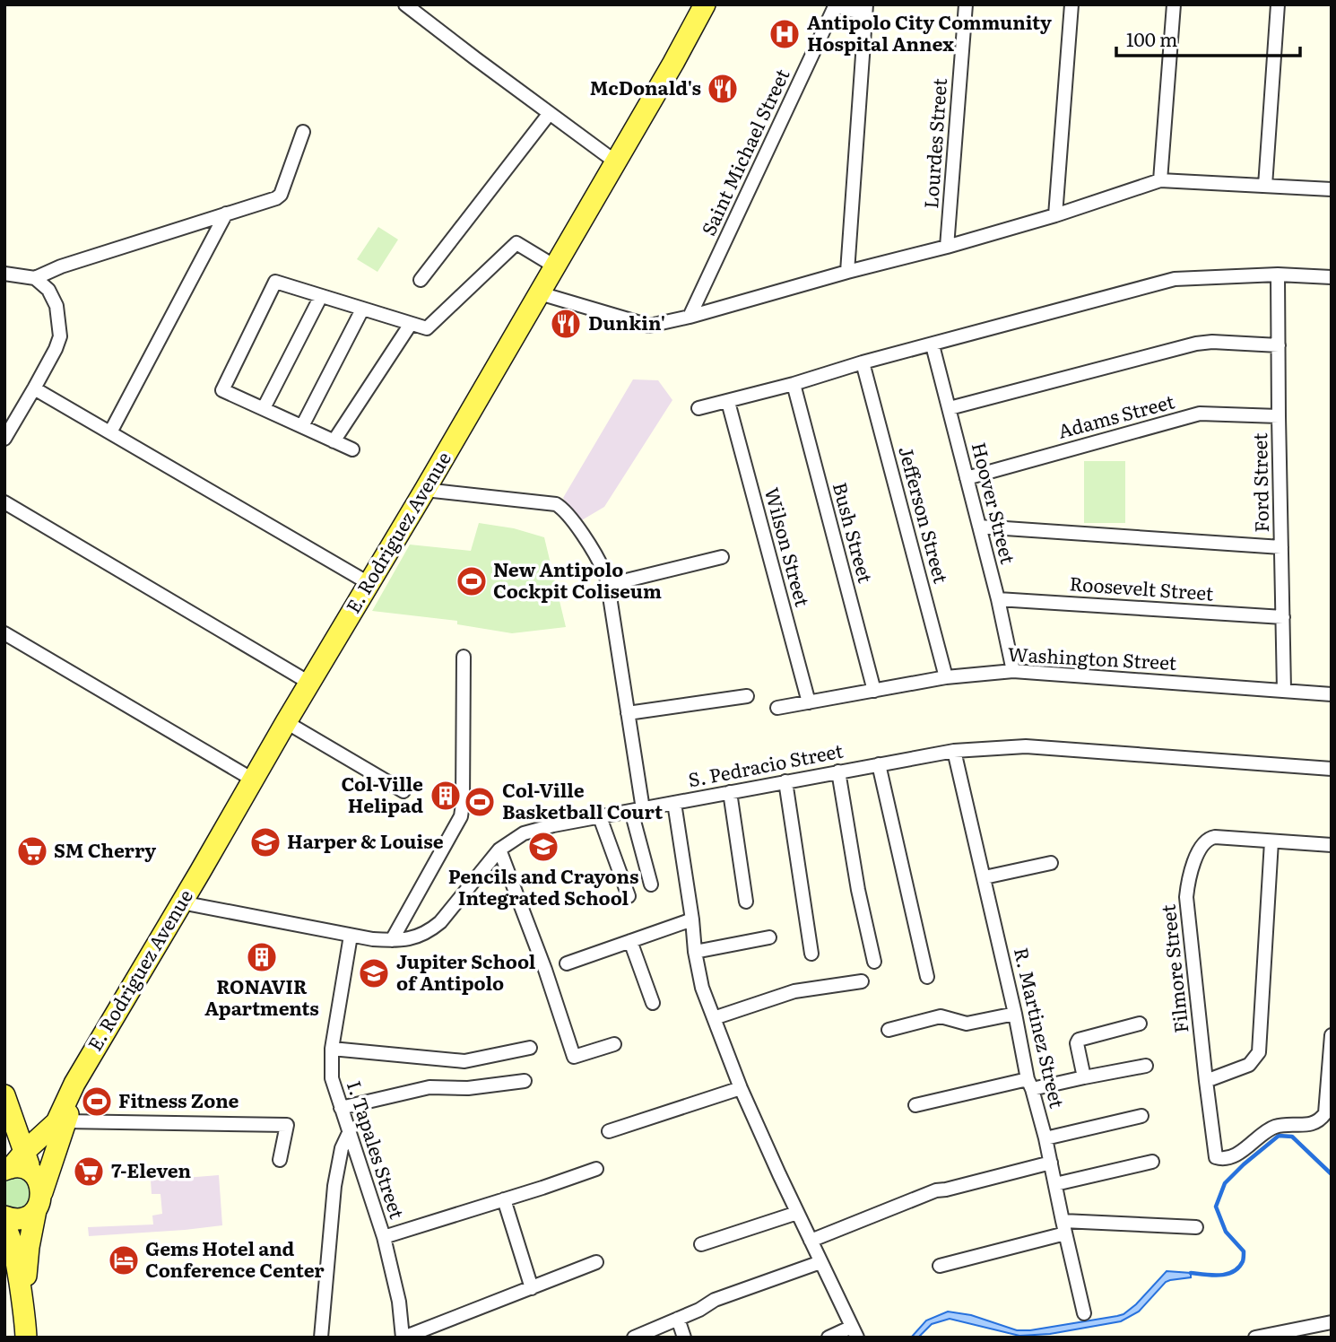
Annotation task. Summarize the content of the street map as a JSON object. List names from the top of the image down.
{
  "streets": {
    "main road": ["E. Rodriguez Avenue"],
    "street": [
      "Lourdes Street",
      "Saint Michael Street",
      "Adams Street",
      "Ford Street",
      "Hoover Street",
      "Jefferson Street",
      "Bush Street",
      "Wilson Street",
      "Roosevelt Street",
      "Washington Street",
      "S. Pedracio Street",
      "Filmore Street",
      "R. Martinez Street",
      "I. Tapales Street"
    ]
  },
  "crossings": [
    ["Adams Street", "Ford Street"],
    ["Adams Street", "Hoover Street"],
    ["Ford Street", "Roosevelt Street"],
    ["Ford Street", "Washington Street"],
    ["Hoover Street", "Roosevelt Street"],
    ["Hoover Street", "Washington Street"],
    ["Jefferson Street", "Washington Street"],
    ["E. Rodriguez Avenue", "S. Pedracio Street"],
    ["Bush Street", "Washington Street"],
    ["Wilson Street", "Washington Street"],
    ["S. Pedracio Street", "R. Martinez Street"],
    ["S. Pedracio Street", "I. Tapales Street"]
  ],
  "places": {
    "hospital": ["Antipolo City Community Hospital Annex"],
    "restaurant": ["McDonald's", "Dunkin'"],
    "sports": ["New Antipolo Cockpit Coliseum", "Col-Ville Basketball Court", "Fitness Zone"],
    "building": ["Col-Ville Helipad", "RONAVIR Apartments"],
    "school or university": ["Harper & Louise", "Pencils and Crayons Integrated School", "Jupiter School of Antipolo"],
    "supermarket": ["SM Cherry", "7-Eleven"],
    "hotel": ["Gems Hotel and Conference Center"]
  },
  "scale_bar": "100 m"
}
